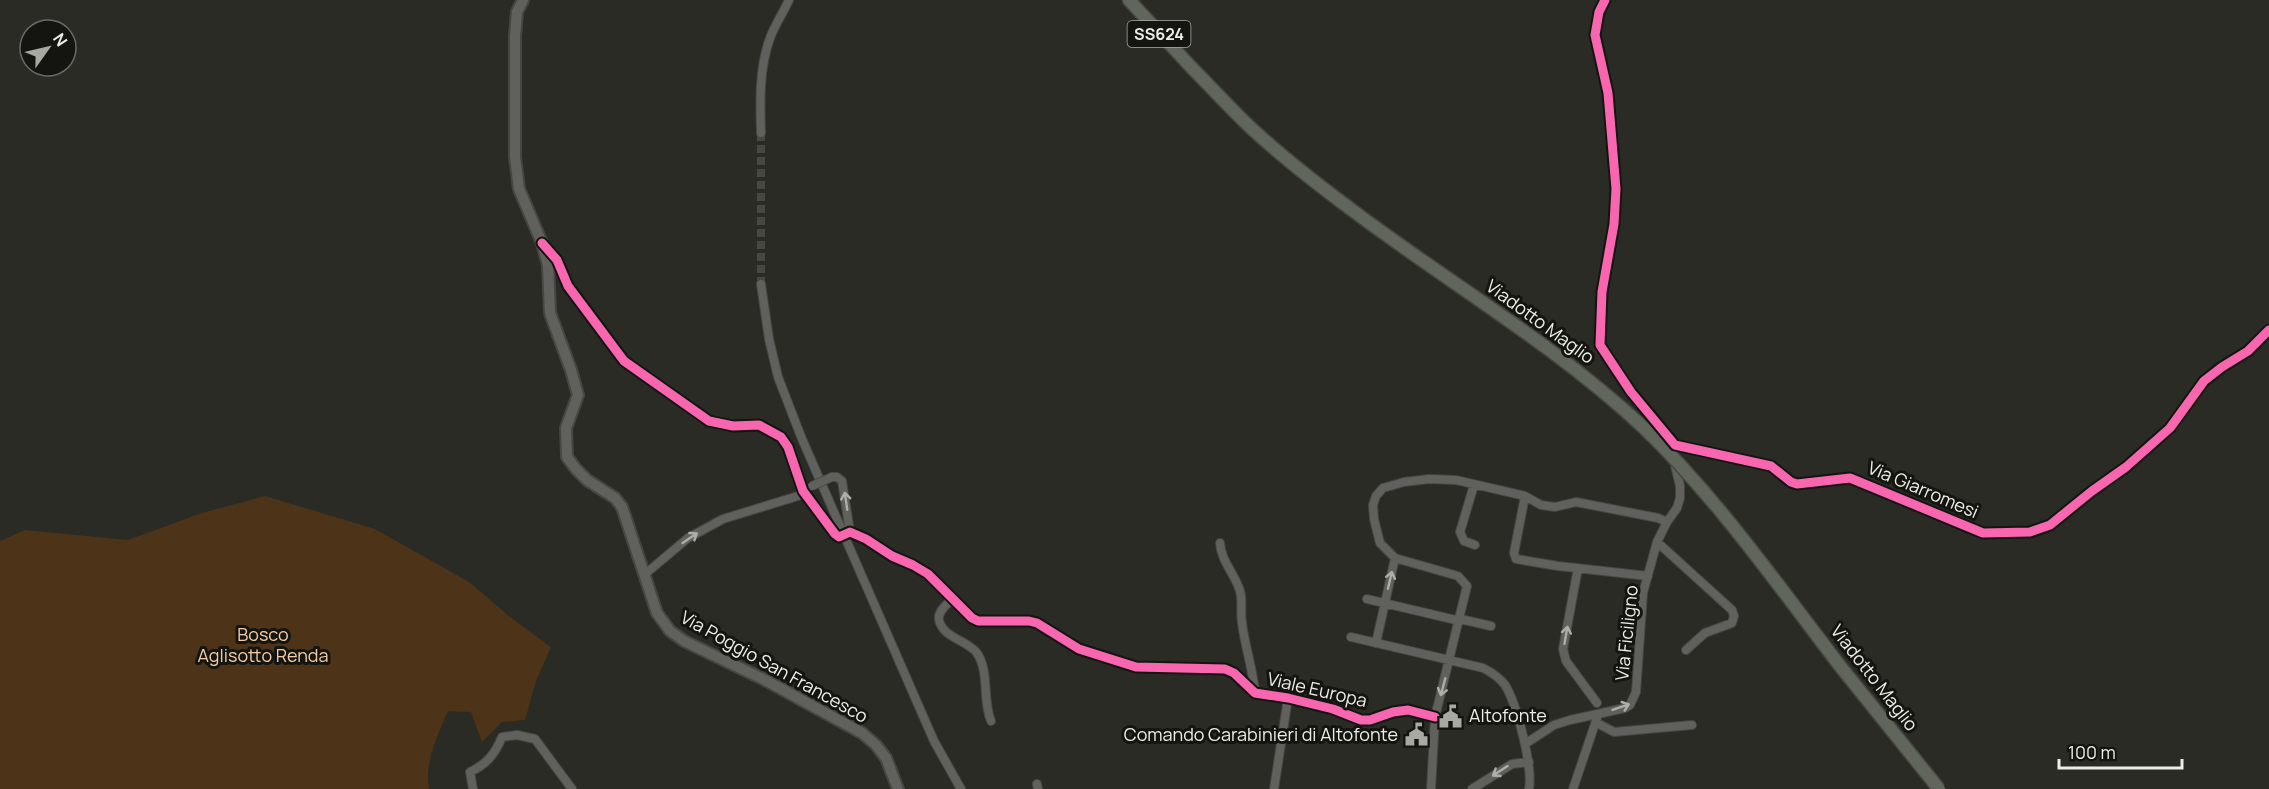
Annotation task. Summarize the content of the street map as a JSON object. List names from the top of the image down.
{
  "streets": {
    "main road": ["SS624", "Viadotto Maglio"],
    "street": [
      "Via Giarromesi",
      "Via Ficiligno",
      "Via Poggio San Francesco",
      "Viale Europa"
    ]
  },
  "crossings": [
    ["Via Giarromesi", "Via Ficiligno"]
  ],
  "one_way": ["Via Ficiligno"],
  "parks": ["Bosco Aglisotto Renda"],
  "places": {
    "public building": ["Altofonte", "Comando Carabinieri di Altofonte"]
  },
  "scale_bar": "100 m",
  "north": "top right"
}
